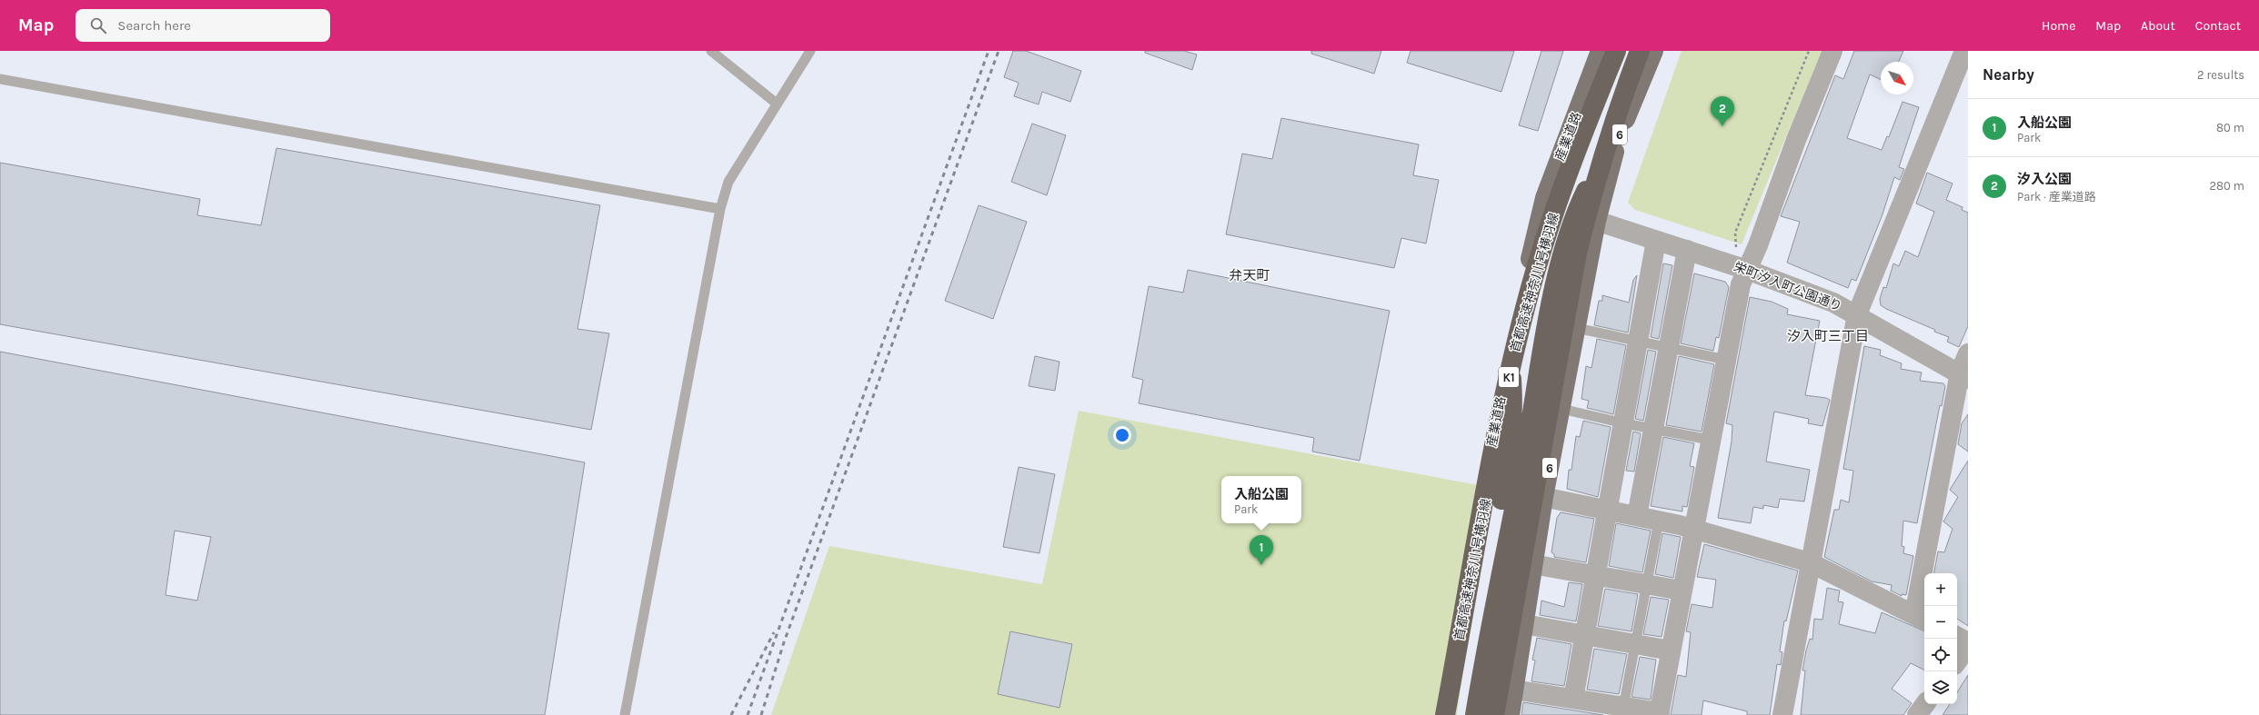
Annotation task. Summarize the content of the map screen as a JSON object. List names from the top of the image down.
{
  "streets": {
    "highway": ["首都高速神奈川1号横羽線", "K1"],
    "main road": ["6", "産業道路"],
    "street": ["栄町汐入町公園通り"]
  },
  "crossings": [
    ["6", "栄町汐入町公園通り"],
    ["産業道路", "首都高速神奈川1号横羽線"]
  ],
  "districts": ["弁天町", "汐入町三丁目"],
  "north": "bottom right",
  "page": {
    "header": "Map",
    "search": "Search here",
    "nav": [
      "Home",
      "Map",
      "About",
      "Contact"
    ],
    "heading": ["Nearby", "2 results"],
    "pins": ["2", "1"],
    "list": [
      {
        "mark": "1",
        "name": "入船公園",
        "note": "Park",
        "value": "80 m"
      },
      {
        "mark": "2",
        "name": "汐入公園",
        "note": "Park · 産業道路",
        "value": "280 m"
      }
    ],
    "popup": ["入船公園", "Park"],
    "map_buttons": ["+", "−"]
  }
}
